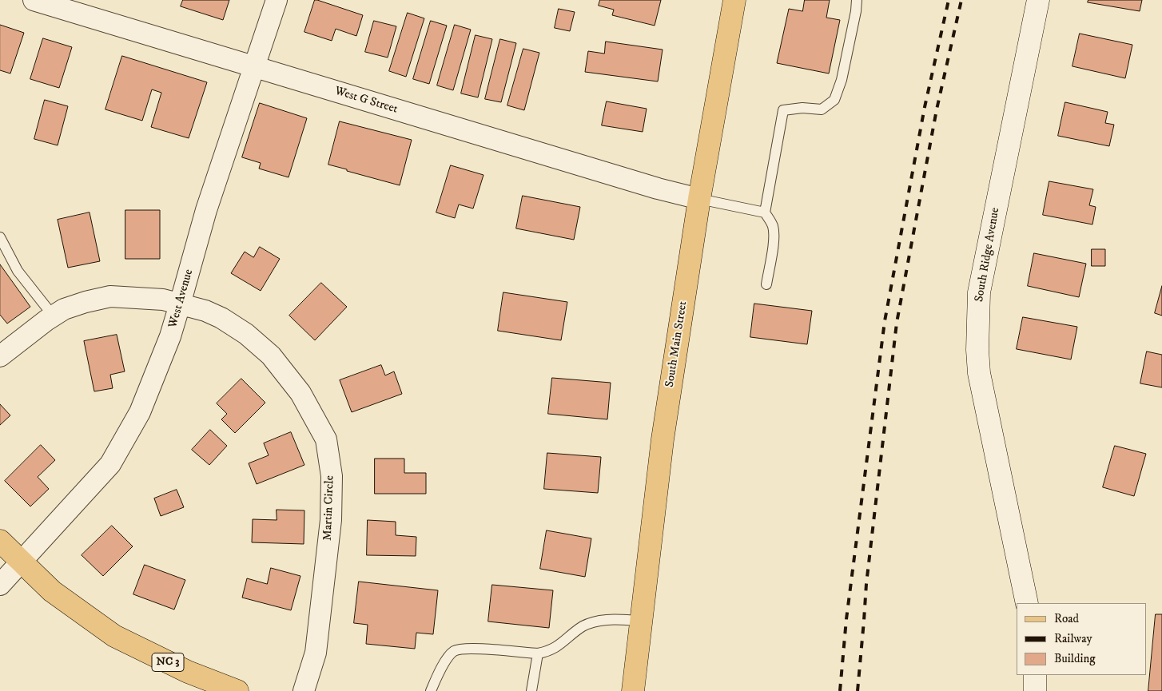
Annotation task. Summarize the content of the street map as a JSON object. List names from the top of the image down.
{
  "streets": {
    "main road": ["South Main Street", "NC 3"],
    "street": [
      "West G Street",
      "South Ridge Avenue",
      "West Avenue",
      "Martin Circle"
    ]
  },
  "crossings": [
    ["West G Street", "West Avenue"],
    ["West G Street", "South Main Street"],
    ["West Avenue", "Martin Circle"],
    ["West Avenue", "NC 3"]
  ],
  "legend": ["Road", "Railway", "Building"]
}
